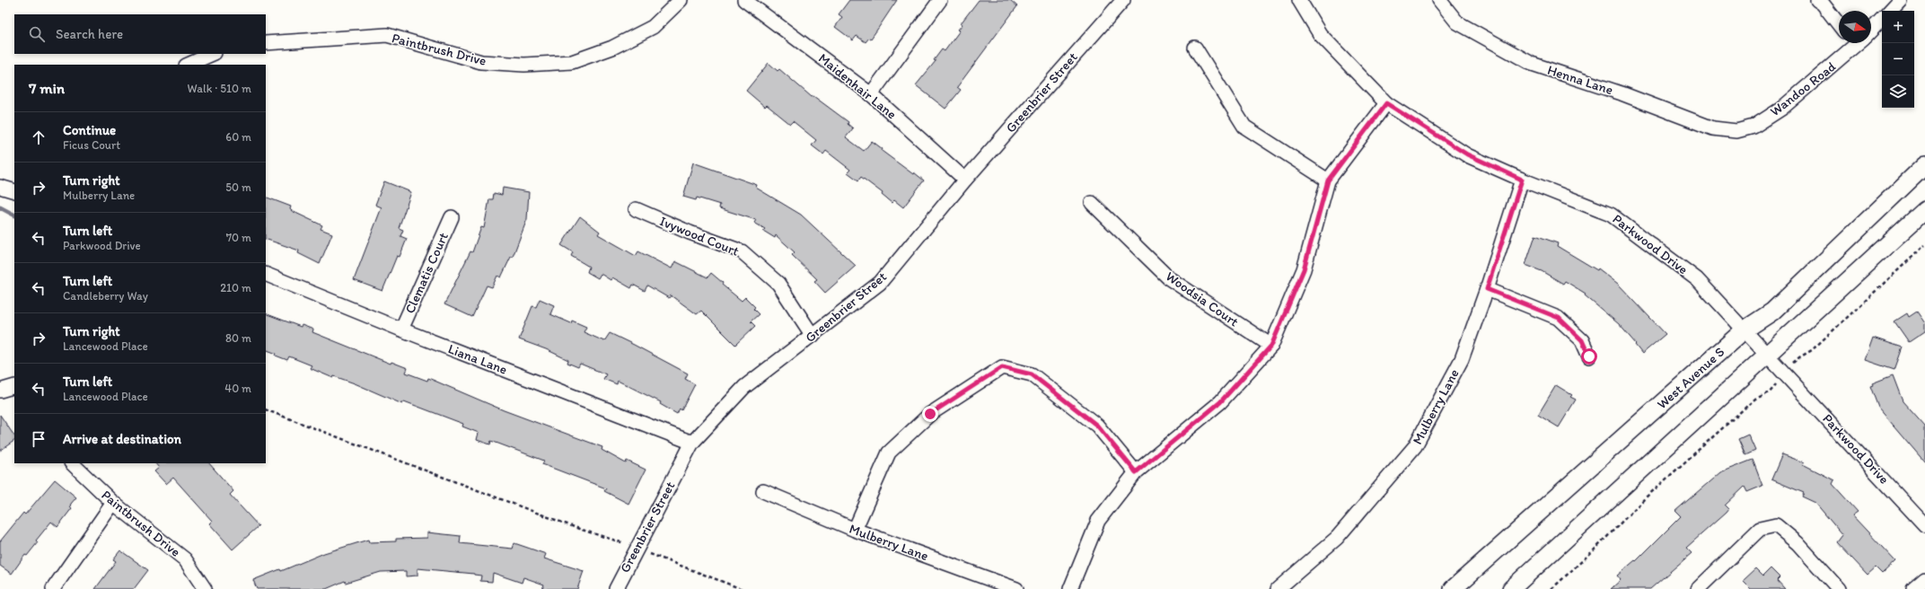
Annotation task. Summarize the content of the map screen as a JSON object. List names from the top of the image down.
{
  "streets": {
    "street": [
      "Paintbrush Drive",
      "Henna Lane",
      "Maidenhair Lane",
      "Wandoo Road",
      "Greenbrier Street",
      "Ivywood Court",
      "Parkwood Drive",
      "Clematis Court",
      "Woodsia Court",
      "Liana Lane",
      "West Avenue S",
      "Mulberry Lane"
    ]
  },
  "crossings": [
    ["Henna Lane", "Wandoo Road"],
    ["Maidenhair Lane", "Greenbrier Street"],
    ["Greenbrier Street", "Ivywood Court"],
    ["Greenbrier Street", "Liana Lane"],
    ["Parkwood Drive", "West Avenue S"],
    ["Parkwood Drive", "Mulberry Lane"],
    ["Clematis Court", "Liana Lane"]
  ],
  "north": "right",
  "page": {
    "map_buttons": ["+", "−"],
    "search": "Search here",
    "heading": ["7 min", "Walk · 510 m"],
    "list": [
      ["Continue", "Ficus Court", "60 m"],
      ["Turn right", "Mulberry Lane", "50 m"],
      ["Turn left", "Parkwood Drive", "70 m"],
      ["Turn left", "Candleberry Way", "210 m"],
      ["Turn right", "Lancewood Place", "80 m"],
      ["Turn left", "Lancewood Place", "40 m"],
      "Arrive at destination"
    ]
  }
}
